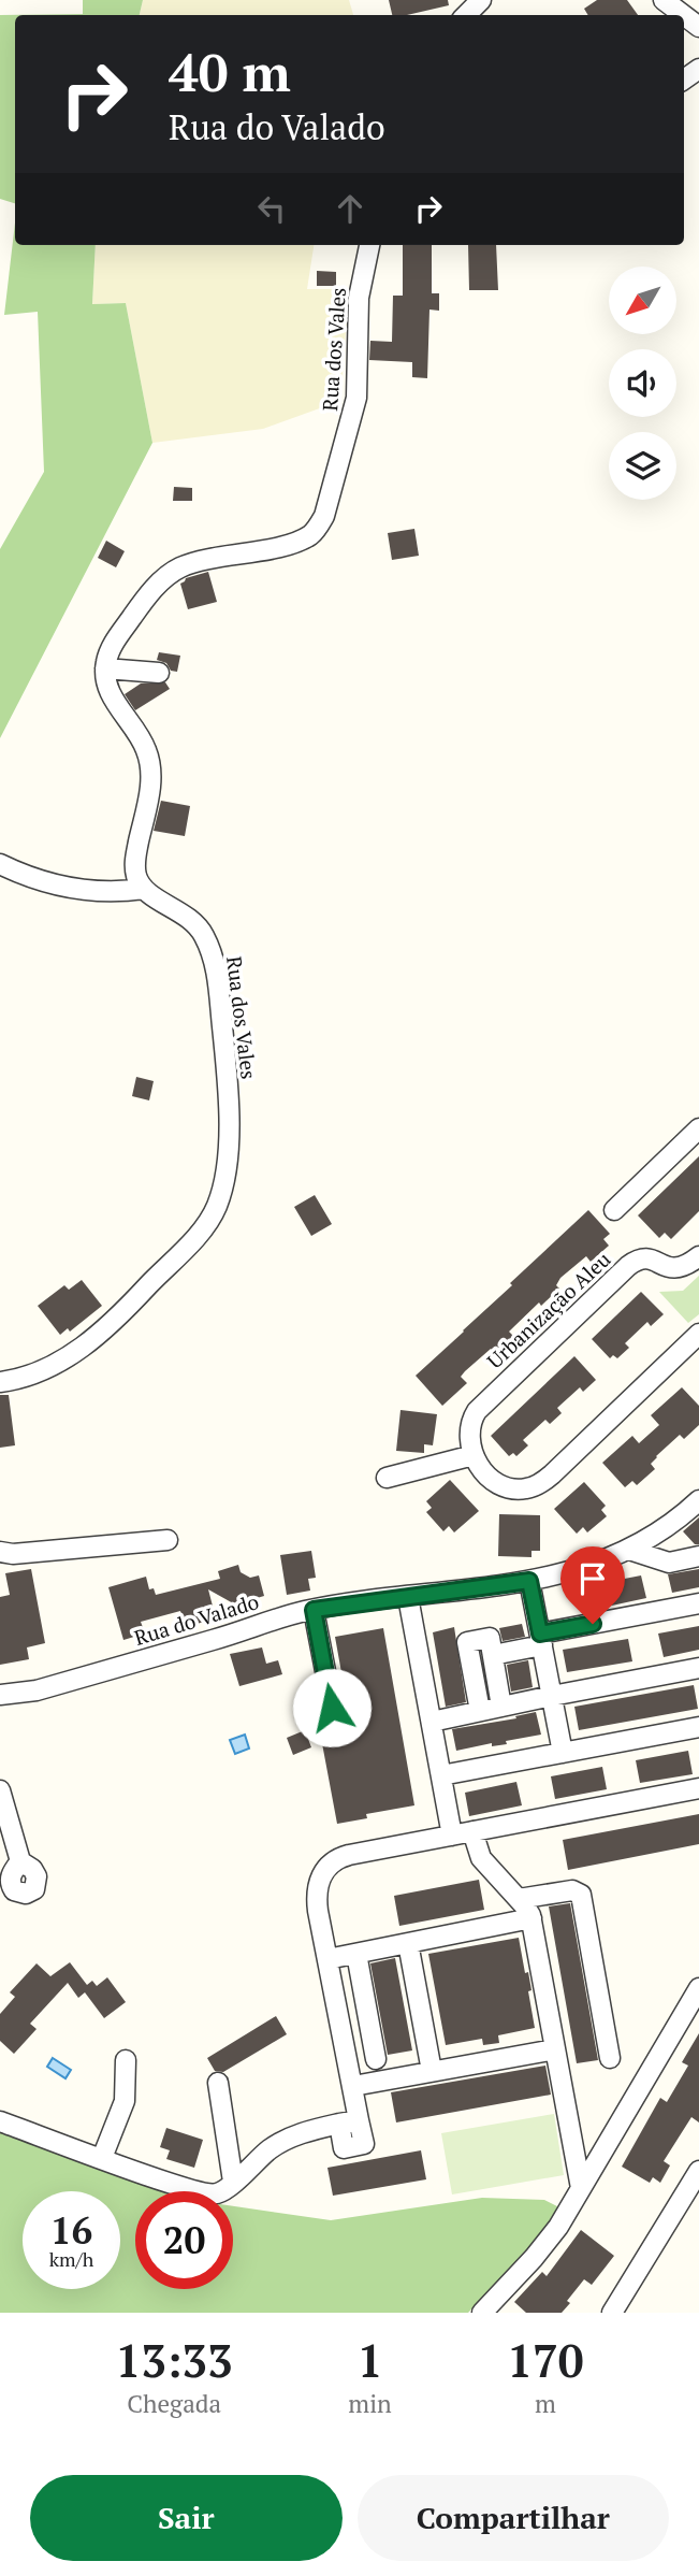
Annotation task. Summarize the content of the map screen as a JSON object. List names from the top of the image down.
{
  "streets": {
    "street": ["Rua dos Vales", "Urbanização Aleu", "Rua do Valado"]
  },
  "north": "bottom left",
  "page": {
    "turn": ["40 m", "Rua do Valado"],
    "speed": "16 km/h",
    "limit": "20",
    "eta": [
      "13:33",
      "Chegada",
      "1",
      "min",
      "170",
      "m"
    ],
    "buttons": ["Sair", "Compartilhar"]
  }
}
